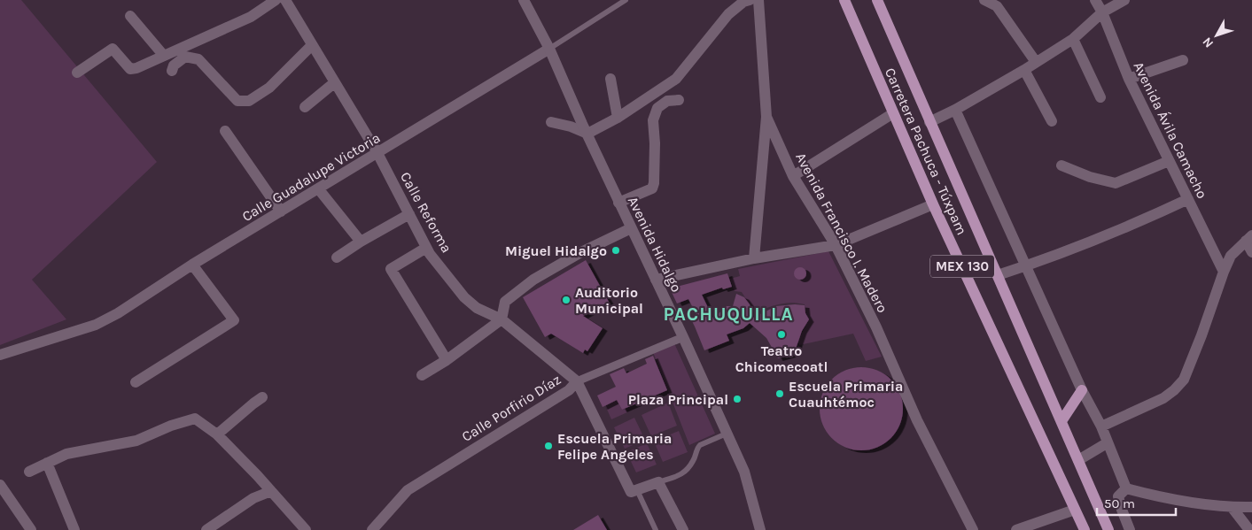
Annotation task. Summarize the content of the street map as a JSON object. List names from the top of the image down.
{
  "streets": {
    "main road": ["Carretera Pachuca - Túxpam", "MEX 130"],
    "street": [
      "Avenida Ávila Camacho",
      "Calle Guadalupe Victoria",
      "Calle Reforma",
      "Avenida Francisco I. Madero",
      "Avenida Hidalgo",
      "Calle Porfirio Díaz"
    ]
  },
  "crossings": [
    ["Calle Guadalupe Victoria", "Calle Reforma"],
    ["Calle Guadalupe Victoria", "Avenida Hidalgo"],
    ["Calle Reforma", "Calle Porfirio Díaz"],
    ["Avenida Hidalgo", "Calle Porfirio Díaz"]
  ],
  "districts": ["PACHUQUILLA"],
  "places": [
    "Miguel Hidalgo",
    "Auditorio Municipal",
    "Teatro Chicomecoatl",
    "Escuela Primaria Cuauhtémoc",
    "Plaza Principal",
    "Escuela Primaria Felipe Angeles"
  ],
  "scale_bar": "50 m",
  "north": "bottom left"
}
